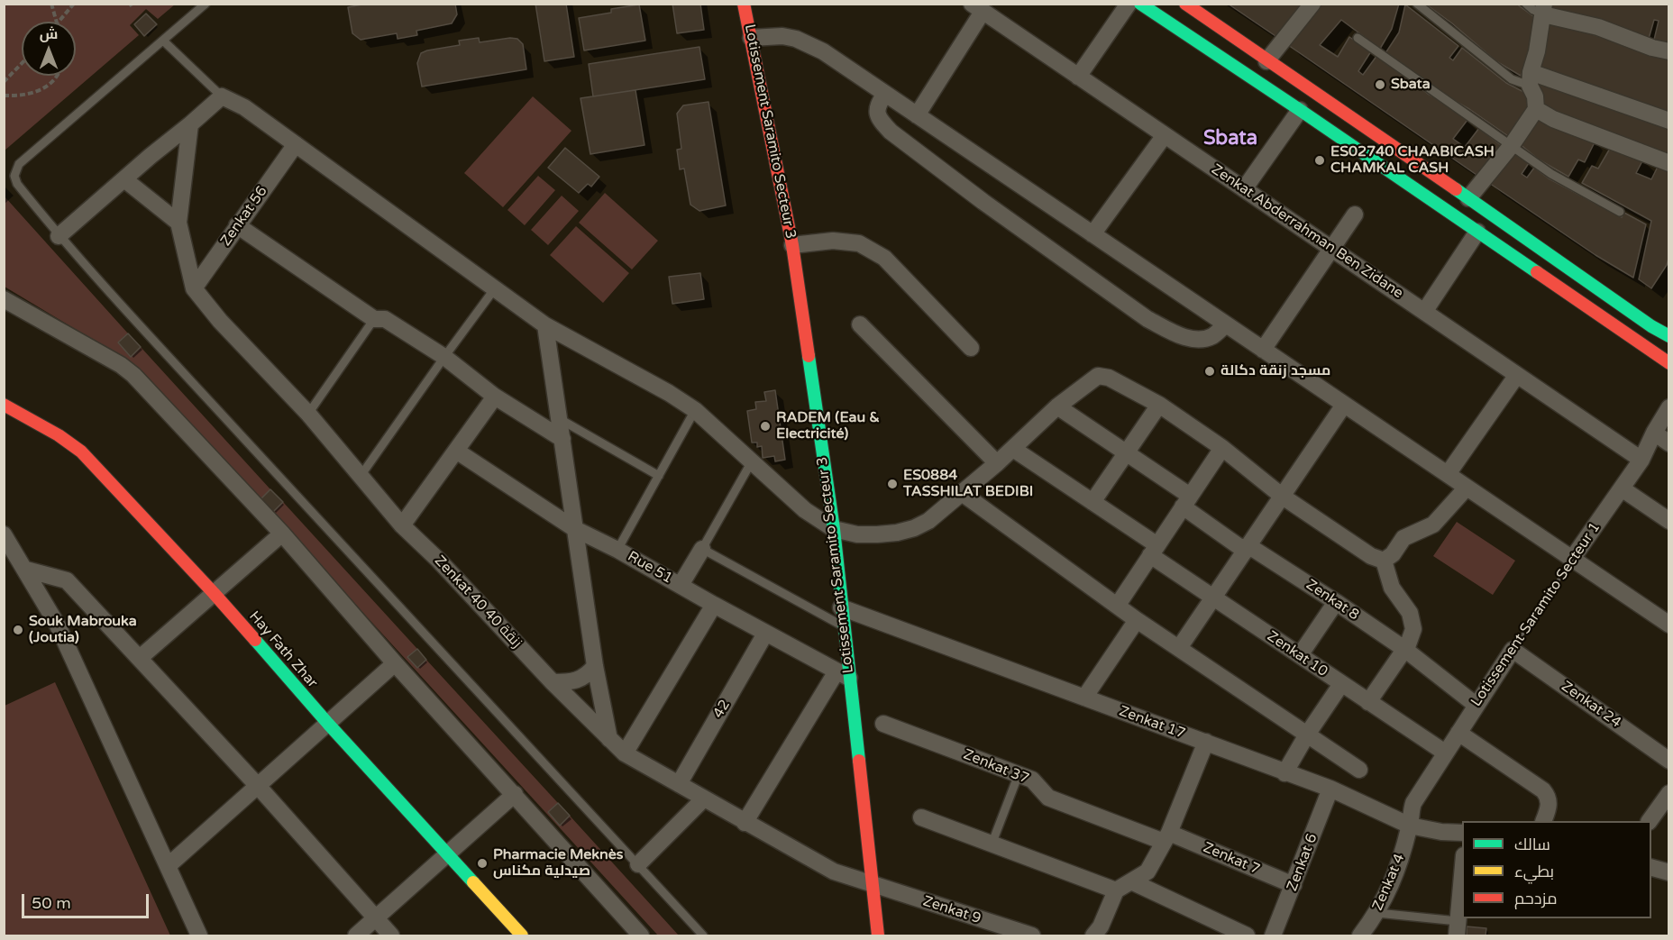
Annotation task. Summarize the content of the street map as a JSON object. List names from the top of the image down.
{
  "streets": {
    "street": [
      "Lotissement Saramito Secteur 3",
      "Zenkat 56",
      "Zenkat Abderrahman Ben Zidane",
      "Rue 51",
      "Zenkat 8",
      "Zenkat 40 زنقة 40",
      "Lotissement Saramito Secteur 1",
      "Hay Fath Zhar",
      "Zenkat 10",
      "Zenkat 24",
      "42",
      "Zenkat 17",
      "Zenkat 37",
      "Zenkat 7",
      "Zenkat 6",
      "Zenkat 4",
      "Zenkat 9"
    ]
  },
  "crossings": [
    ["Lotissement Saramito Secteur 3", "Rue 51"],
    ["Lotissement Saramito Secteur 3", "Zenkat 40 زنقة 40"],
    ["Lotissement Saramito Secteur 3", "Zenkat 17"],
    ["Lotissement Saramito Secteur 3", "Zenkat 9"],
    ["Zenkat 56", "Zenkat 40 زنقة 40"],
    ["Zenkat Abderrahman Ben Zidane", "Lotissement Saramito Secteur 1"],
    ["Rue 51", "42"],
    ["Zenkat 8", "Lotissement Saramito Secteur 1"],
    ["Zenkat 40 زنقة 40", "42"],
    ["Zenkat 40 زنقة 40", "Zenkat 9"],
    ["Lotissement Saramito Secteur 1", "Zenkat 10"],
    ["Lotissement Saramito Secteur 1", "Zenkat 24"],
    ["Lotissement Saramito Secteur 1", "Zenkat 17"],
    ["Lotissement Saramito Secteur 1", "Zenkat 4"],
    ["Zenkat 17", "Zenkat 6"],
    ["Zenkat 17", "Zenkat 4"],
    ["Zenkat 37", "Zenkat 7"],
    ["Zenkat 7", "Zenkat 6"]
  ],
  "districts": ["Sbata"],
  "places": [
    "Sbata",
    "ES02740 CHAABICASH CHAMKAL CASH",
    "مسجد زنقة دكالة",
    "RADEM (Eau & Electricité)",
    "ES0884 TASSHILAT BEDIBI",
    "Souk Mabrouka (Joutia)",
    "Pharmacie Meknès صيدلية مكناس"
  ],
  "legend": ["سالك", "بطيء", "مزدحم"],
  "scale_bar": "50 m",
  "north": "top"
}
